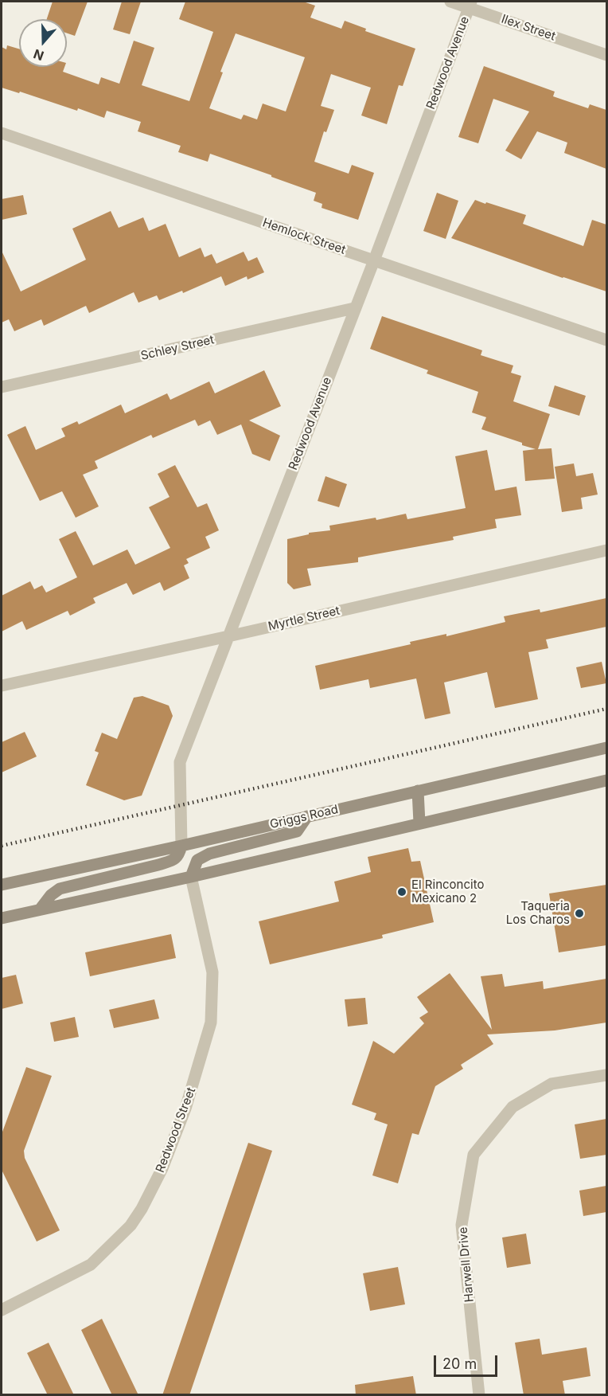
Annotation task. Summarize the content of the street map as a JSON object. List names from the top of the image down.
{
  "streets": {
    "main road": ["Griggs Road"],
    "street": [
      "Ilex Street",
      "Redwood Avenue",
      "Hemlock Street",
      "Schley Street",
      "Myrtle Street",
      "Redwood Street",
      "Harwell Drive"
    ]
  },
  "crossings": [
    ["Ilex Street", "Redwood Avenue"],
    ["Redwood Avenue", "Hemlock Street"],
    ["Redwood Avenue", "Schley Street"],
    ["Redwood Avenue", "Myrtle Street"],
    ["Redwood Avenue", "Griggs Road"]
  ],
  "places": ["El Rinconcito Mexicano 2", "Taqueria Los Charos"],
  "scale_bar": "20 m",
  "north": "bottom"
}
